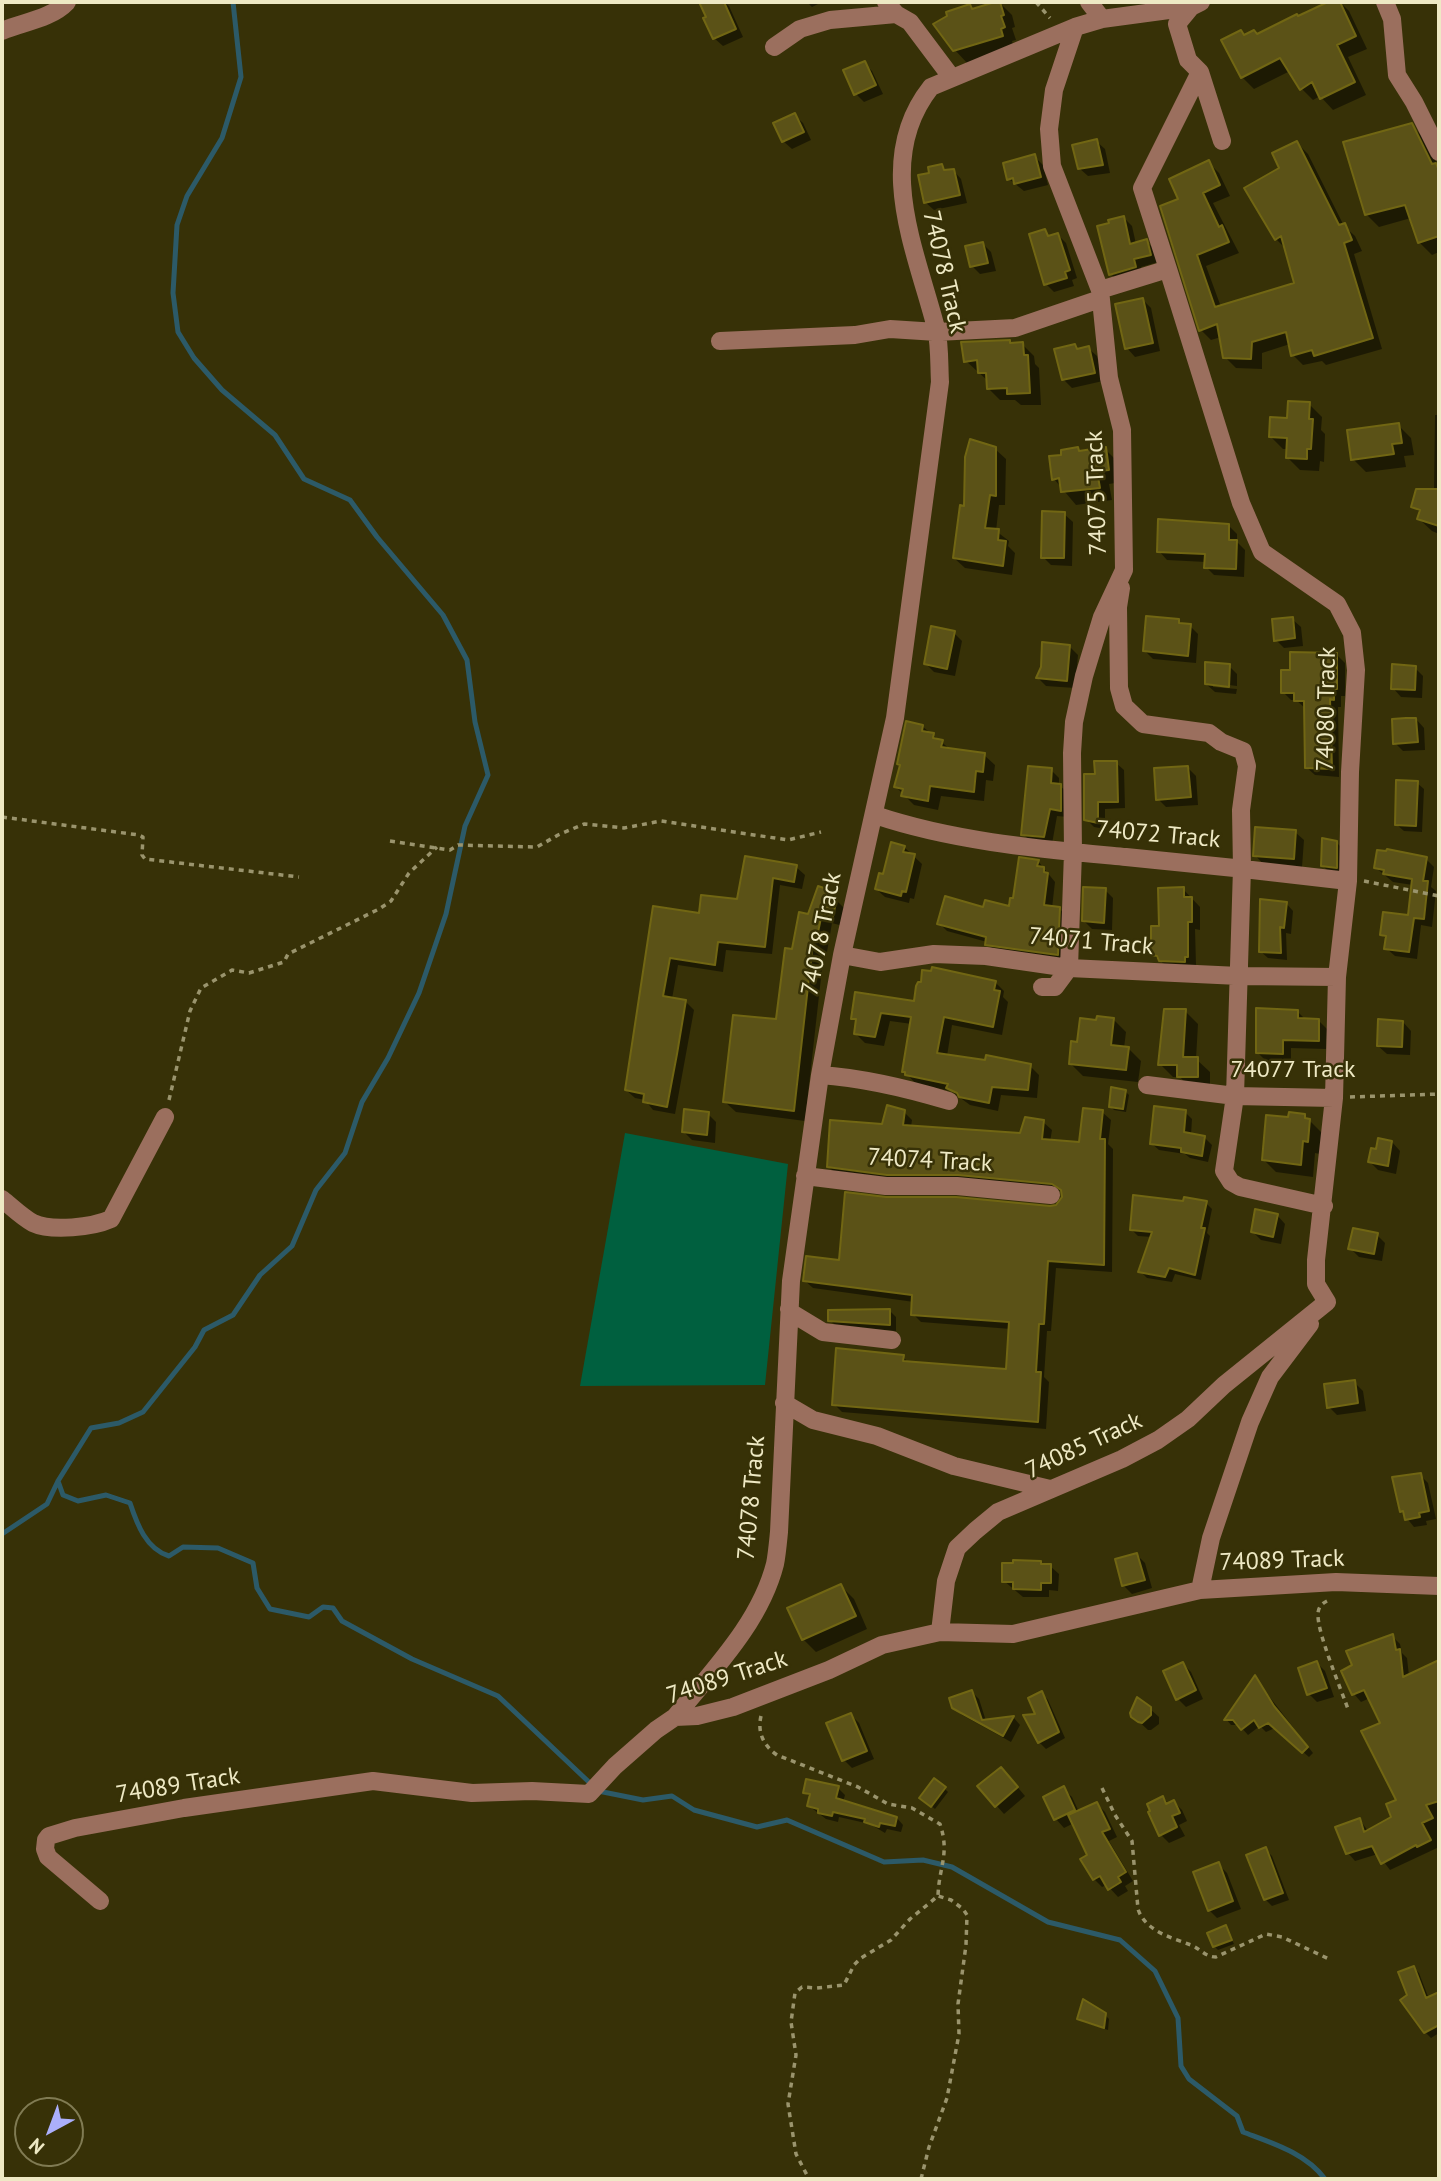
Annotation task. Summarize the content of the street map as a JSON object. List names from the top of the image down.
{
  "streets": {
    "street": [
      "74078 Track",
      "74075 Track",
      "74080 Track",
      "74072 Track",
      "74071 Track",
      "74077 Track",
      "74074 Track",
      "74085 Track",
      "74089 Track"
    ]
  },
  "crossings": [
    ["74078 Track", "74075 Track"],
    ["74078 Track", "74072 Track"],
    ["74078 Track", "74071 Track"],
    ["74078 Track", "74074 Track"],
    ["74078 Track", "74089 Track"],
    ["74075 Track", "74072 Track"],
    ["74075 Track", "74071 Track"],
    ["74080 Track", "74072 Track"],
    ["74080 Track", "74071 Track"],
    ["74080 Track", "74077 Track"],
    ["74085 Track", "74089 Track"]
  ],
  "north": "bottom left"
}
